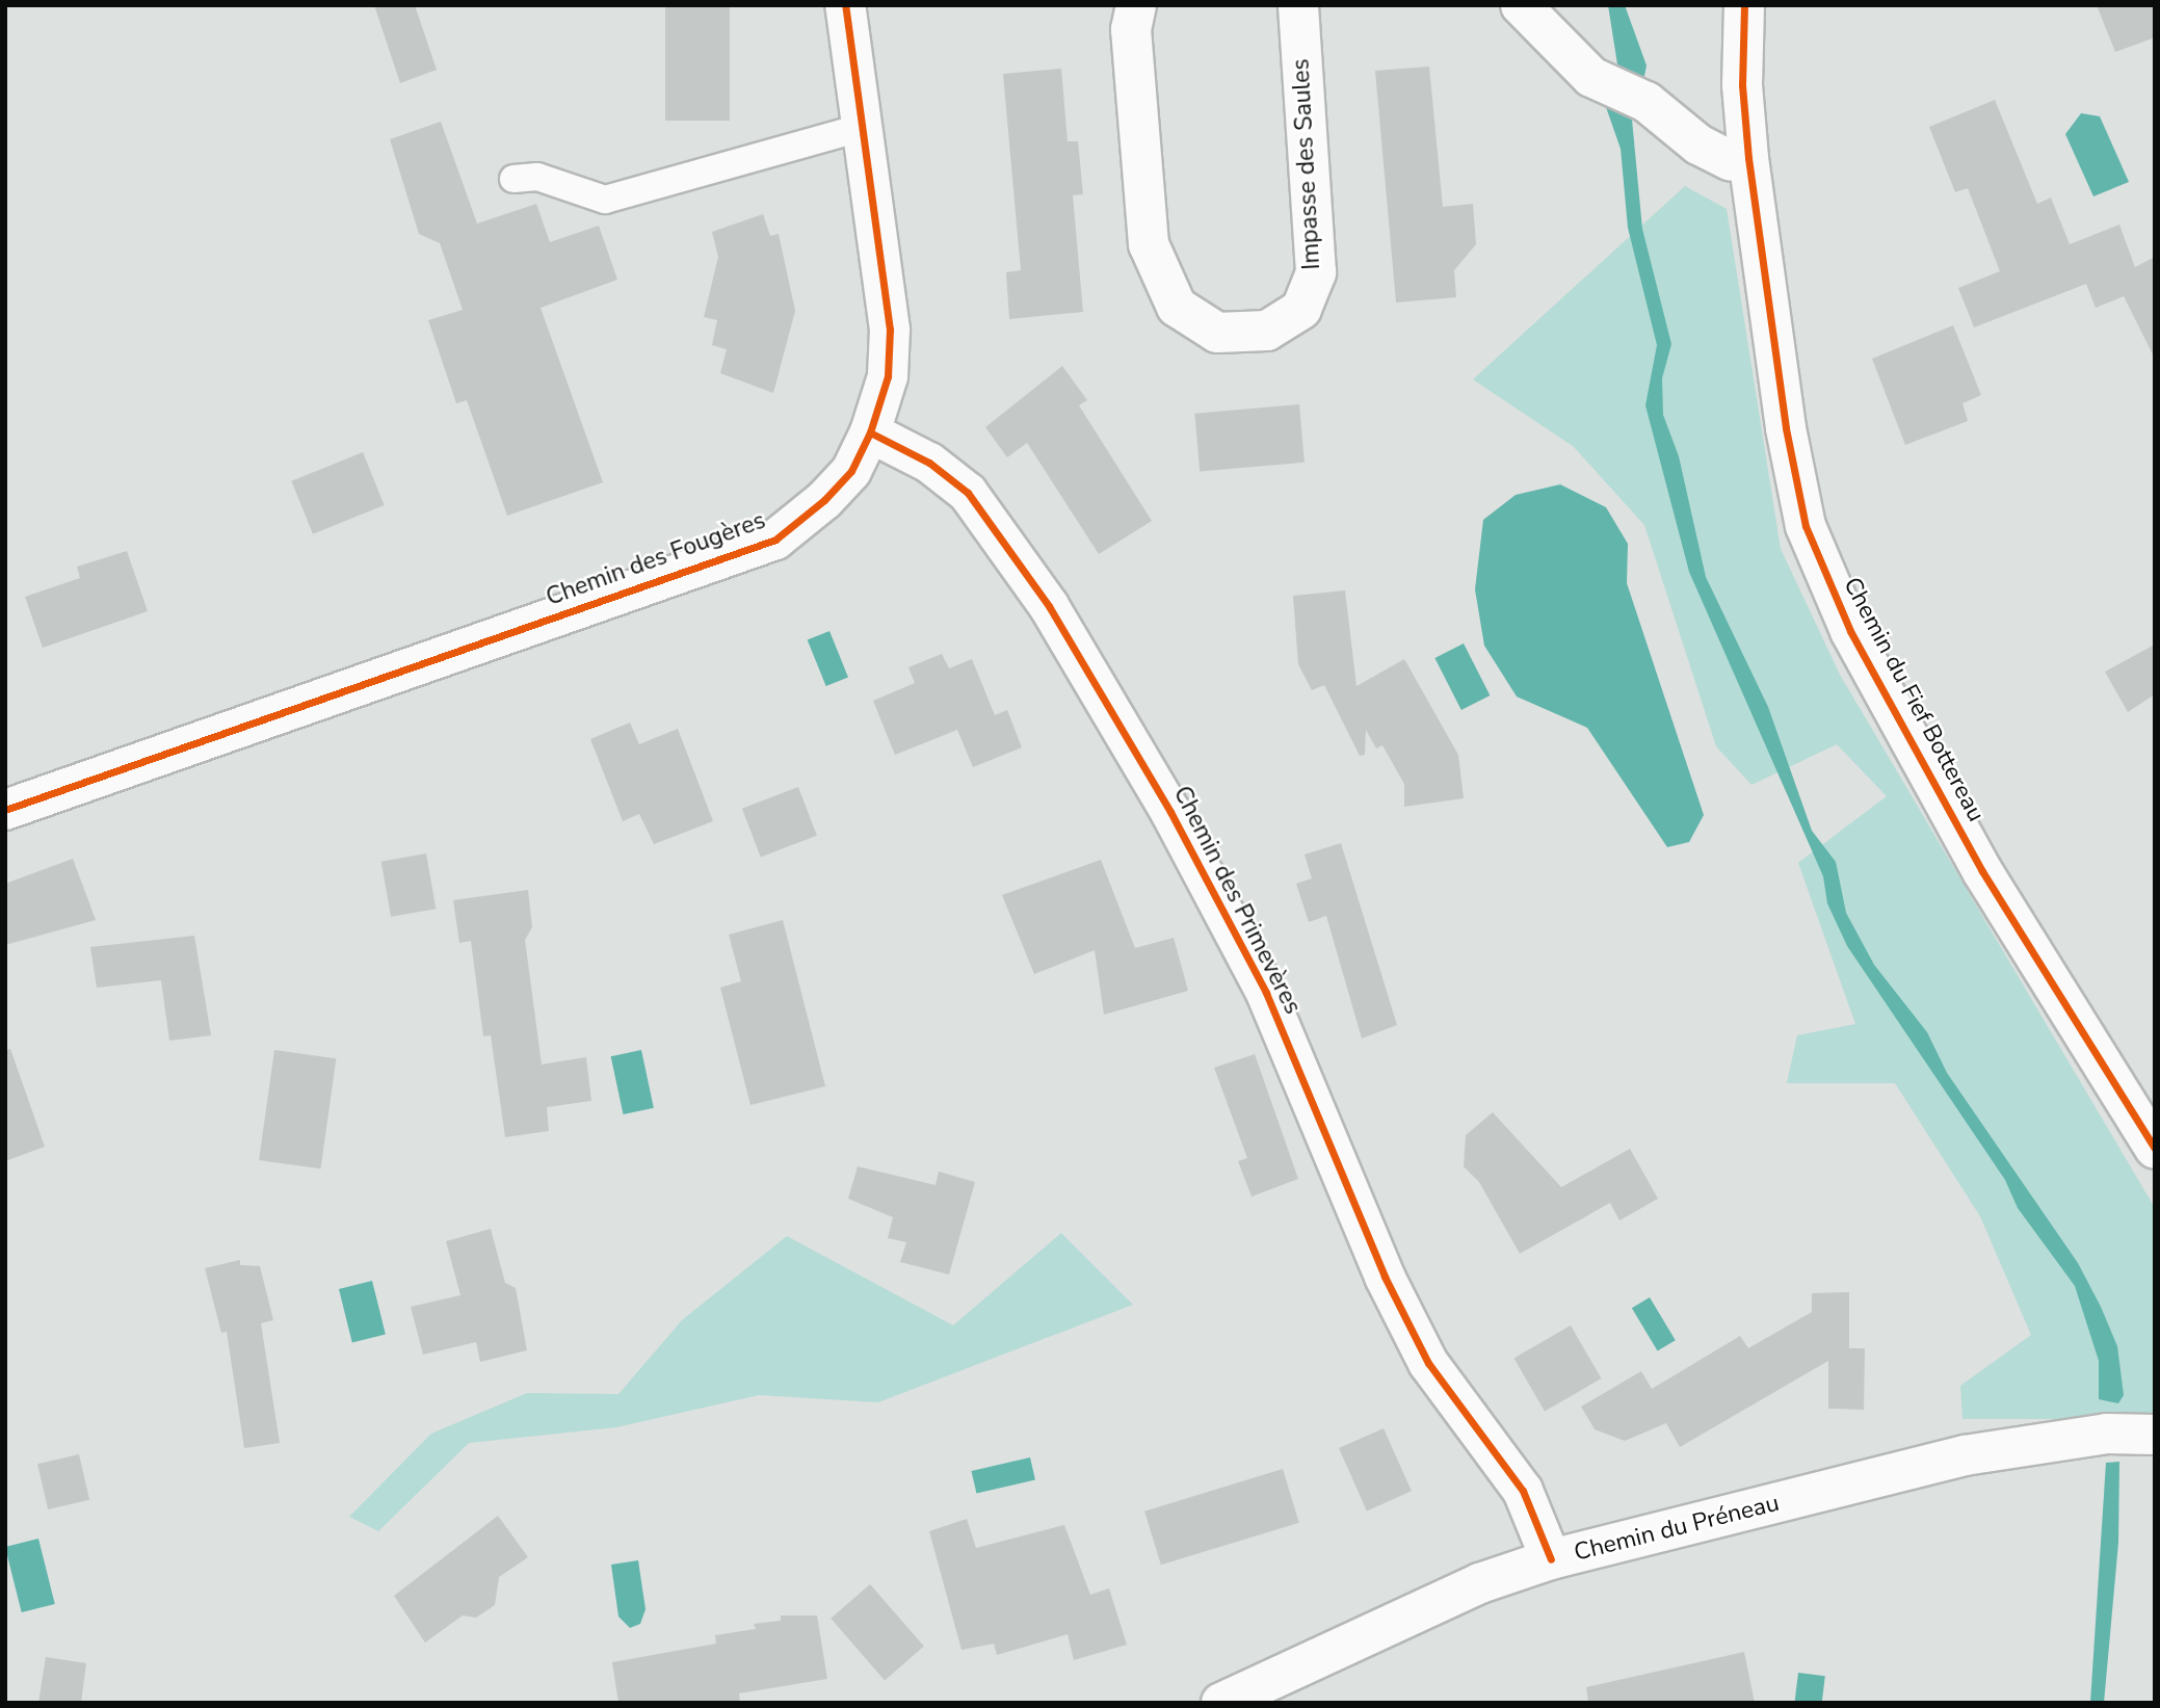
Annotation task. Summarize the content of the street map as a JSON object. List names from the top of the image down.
{
  "streets": {
    "street": [
      "Impasse des Saules",
      "Chemin des Fougères",
      "Chemin du Fief Bottereau",
      "Chemin des Primevères",
      "Chemin du Préneau"
    ]
  },
  "crossings": [
    ["Chemin des Fougères", "Chemin des Primevères"],
    ["Chemin des Primevères", "Chemin du Préneau"]
  ]
}
